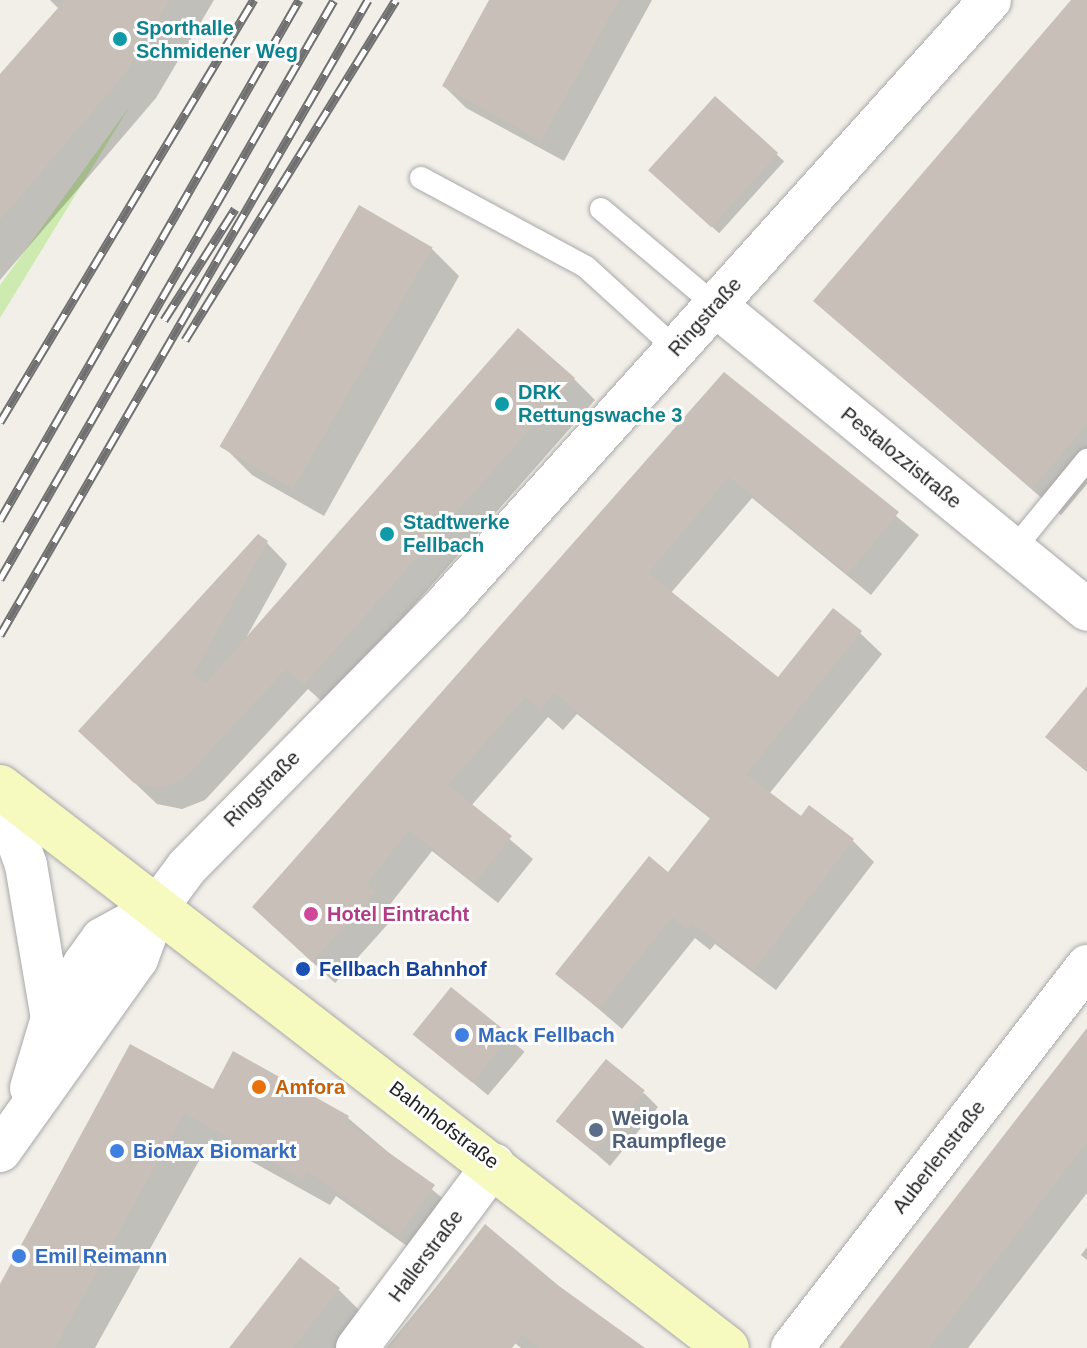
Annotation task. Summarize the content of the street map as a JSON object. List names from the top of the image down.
{
  "streets": {
    "street": [
      "Ringstraße",
      "Pestalozzistraße",
      "Bahnhofstraße",
      "Auberlenstraße",
      "Hallerstraße"
    ]
  },
  "crossings": [
    ["Ringstraße", "Pestalozzistraße"],
    ["Ringstraße", "Bahnhofstraße"],
    ["Bahnhofstraße", "Hallerstraße"]
  ],
  "places": [
    "Sporthalle Schmidener Weg",
    "DRK Rettungswache 3",
    "Stadtwerke Fellbach",
    "Hotel Eintracht",
    "Fellbach Bahnhof",
    "Mack Fellbach",
    "Amfora",
    "Weigola Raumpflege",
    "BioMax Biomarkt",
    "Emil Reimann"
  ]
}
